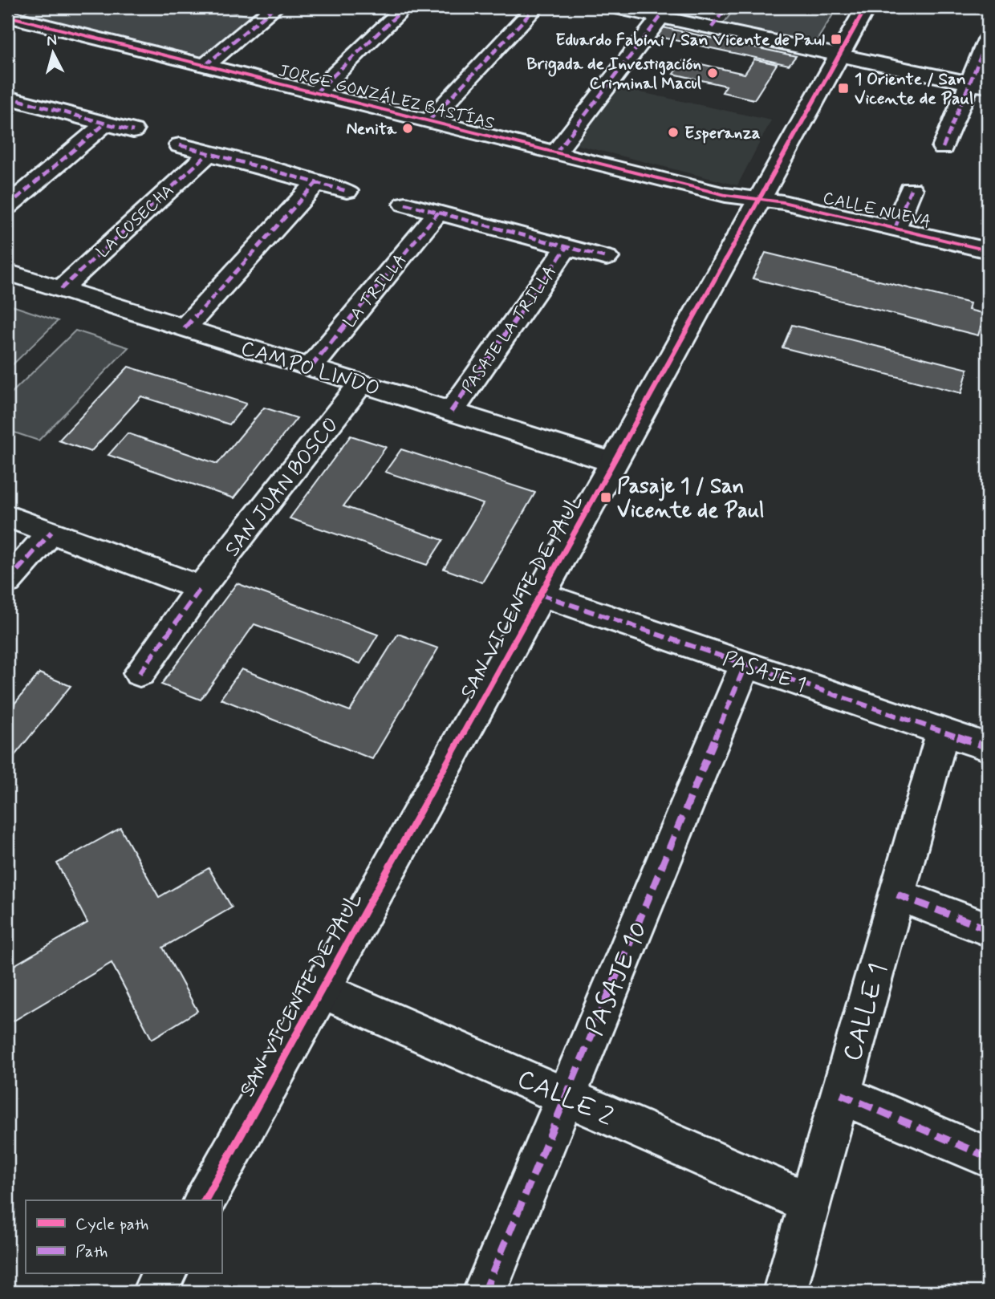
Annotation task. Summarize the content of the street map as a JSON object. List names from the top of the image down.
{
  "streets": {
    "street": [
      "JORGE GONZÁLEZ BASTÍAS",
      "CALLE NUEVA",
      "LA COSECHA",
      "LA TRILLA",
      "PASAJE LA TRILLA",
      "CAMPO LINDO",
      "SAN JUAN BOSCO",
      "SAN VICENTE DE PAUL",
      "PASAJE 1",
      "PASAJE 10",
      "CALLE 1",
      "CALLE 2"
    ]
  },
  "crossings": [
    ["JORGE GONZÁLEZ BASTÍAS", "CALLE NUEVA"],
    ["JORGE GONZÁLEZ BASTÍAS", "SAN VICENTE DE PAUL"],
    ["CALLE NUEVA", "SAN VICENTE DE PAUL"],
    ["LA COSECHA", "CAMPO LINDO"],
    ["LA TRILLA", "CAMPO LINDO"],
    ["PASAJE LA TRILLA", "CAMPO LINDO"],
    ["CAMPO LINDO", "SAN JUAN BOSCO"],
    ["CAMPO LINDO", "SAN VICENTE DE PAUL"],
    ["SAN VICENTE DE PAUL", "PASAJE 1"],
    ["SAN VICENTE DE PAUL", "CALLE 2"],
    ["PASAJE 1", "PASAJE 10"],
    ["PASAJE 1", "CALLE 1"],
    ["PASAJE 10", "CALLE 2"],
    ["CALLE 1", "CALLE 2"]
  ],
  "places": {
    "transit": ["Eduardo Fabini / San Vicente de Paul", "1 Oriente / San Vicente de Paul", "Pasaje 1 / San Vicente de Paul"],
    "other": ["Brigada de Investigación Criminal Macul", "Nenita", "Esperanza"]
  },
  "legend": ["Cycle path", "Path"],
  "north": "top"
}
